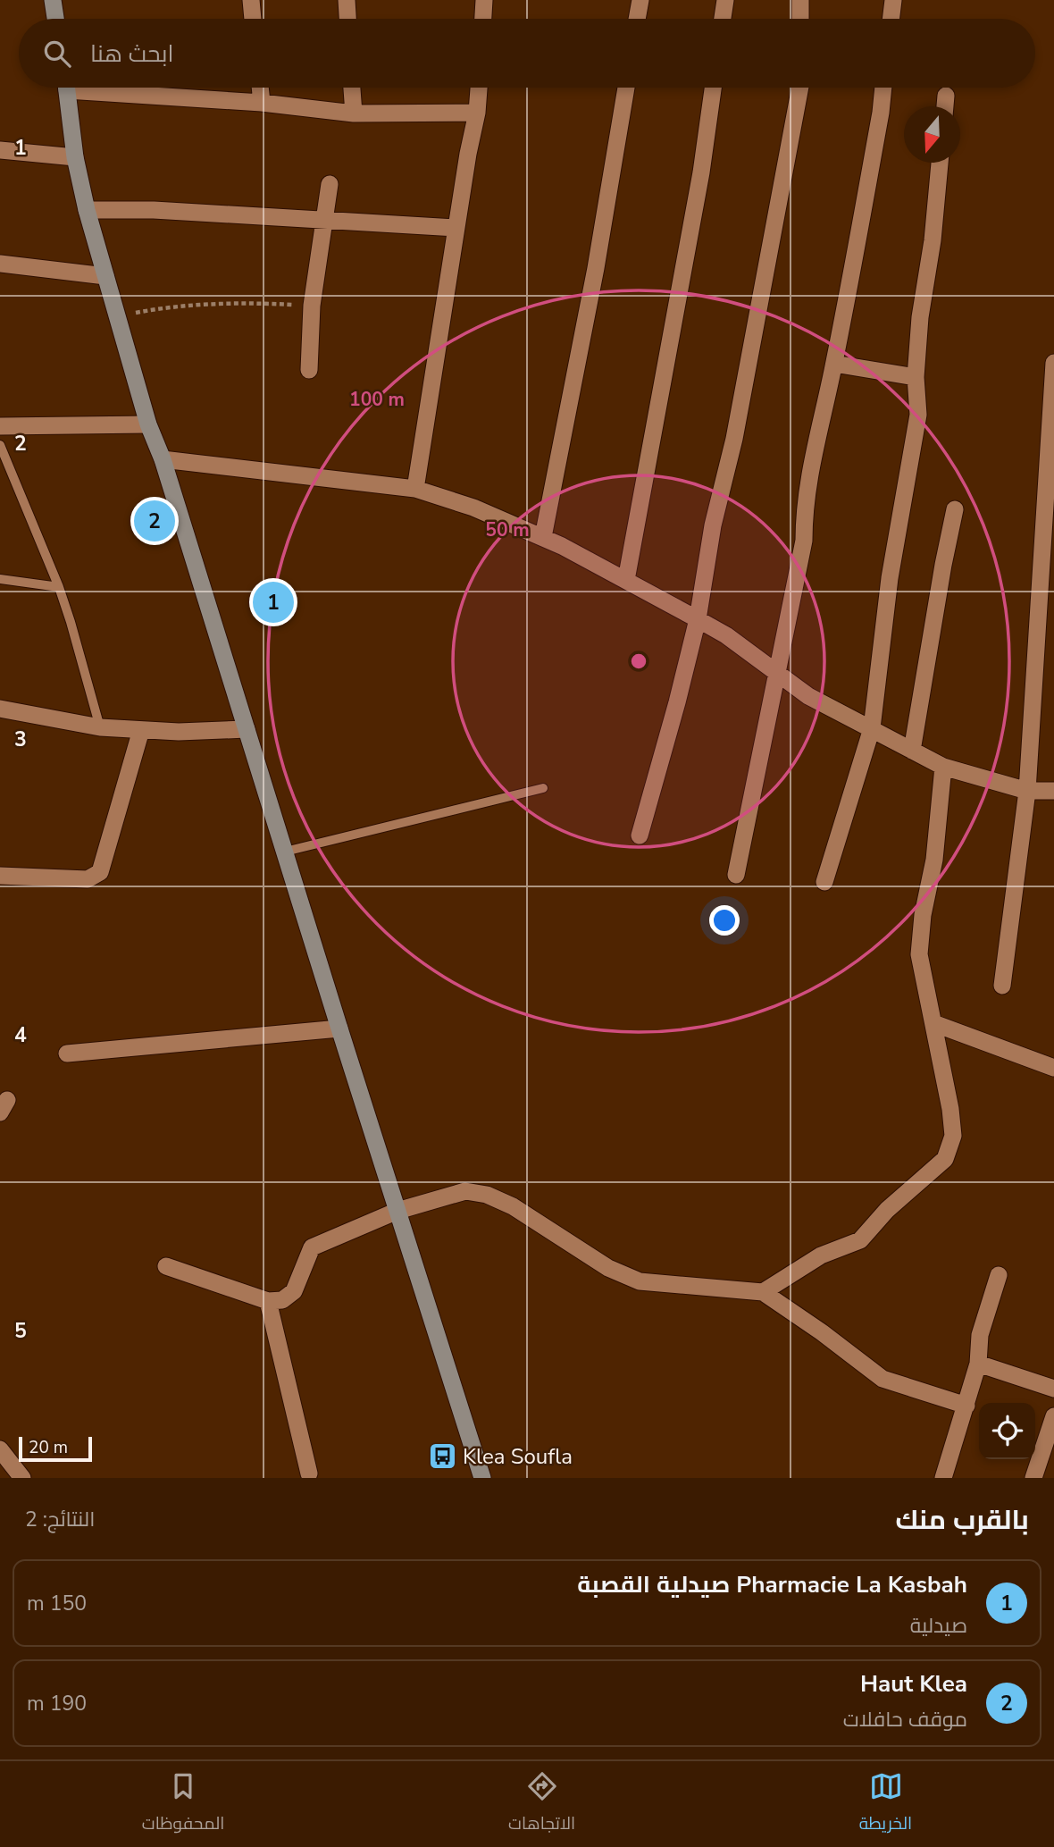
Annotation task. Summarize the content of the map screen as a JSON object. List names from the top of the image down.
{
  "places": {
    "bus stop": ["Klea Soufla"]
  },
  "scale_bar": "20 m",
  "north": "bottom",
  "page": {
    "search": "ابحث هنا",
    "pins": ["2", "1"],
    "scale": "20 m",
    "heading": ["بالقرب منك", "النتائج: 2"],
    "list": [
      {
        "mark": "1",
        "name": "Pharmacie La Kasbah صيدلية القصبة",
        "note": "صيدلية",
        "value": "150 m"
      },
      {
        "mark": "2",
        "name": "Haut Klea",
        "note": "موقف حافلات",
        "value": "190 m"
      }
    ],
    "nav": ["الخريطة", "الاتجاهات", "المحفوظات"]
  },
  "grid": {
    "rows": [
      "1",
      "2",
      "3",
      "4",
      "5"
    ]
  },
  "rings": ["100 m", "50 m"]
}
